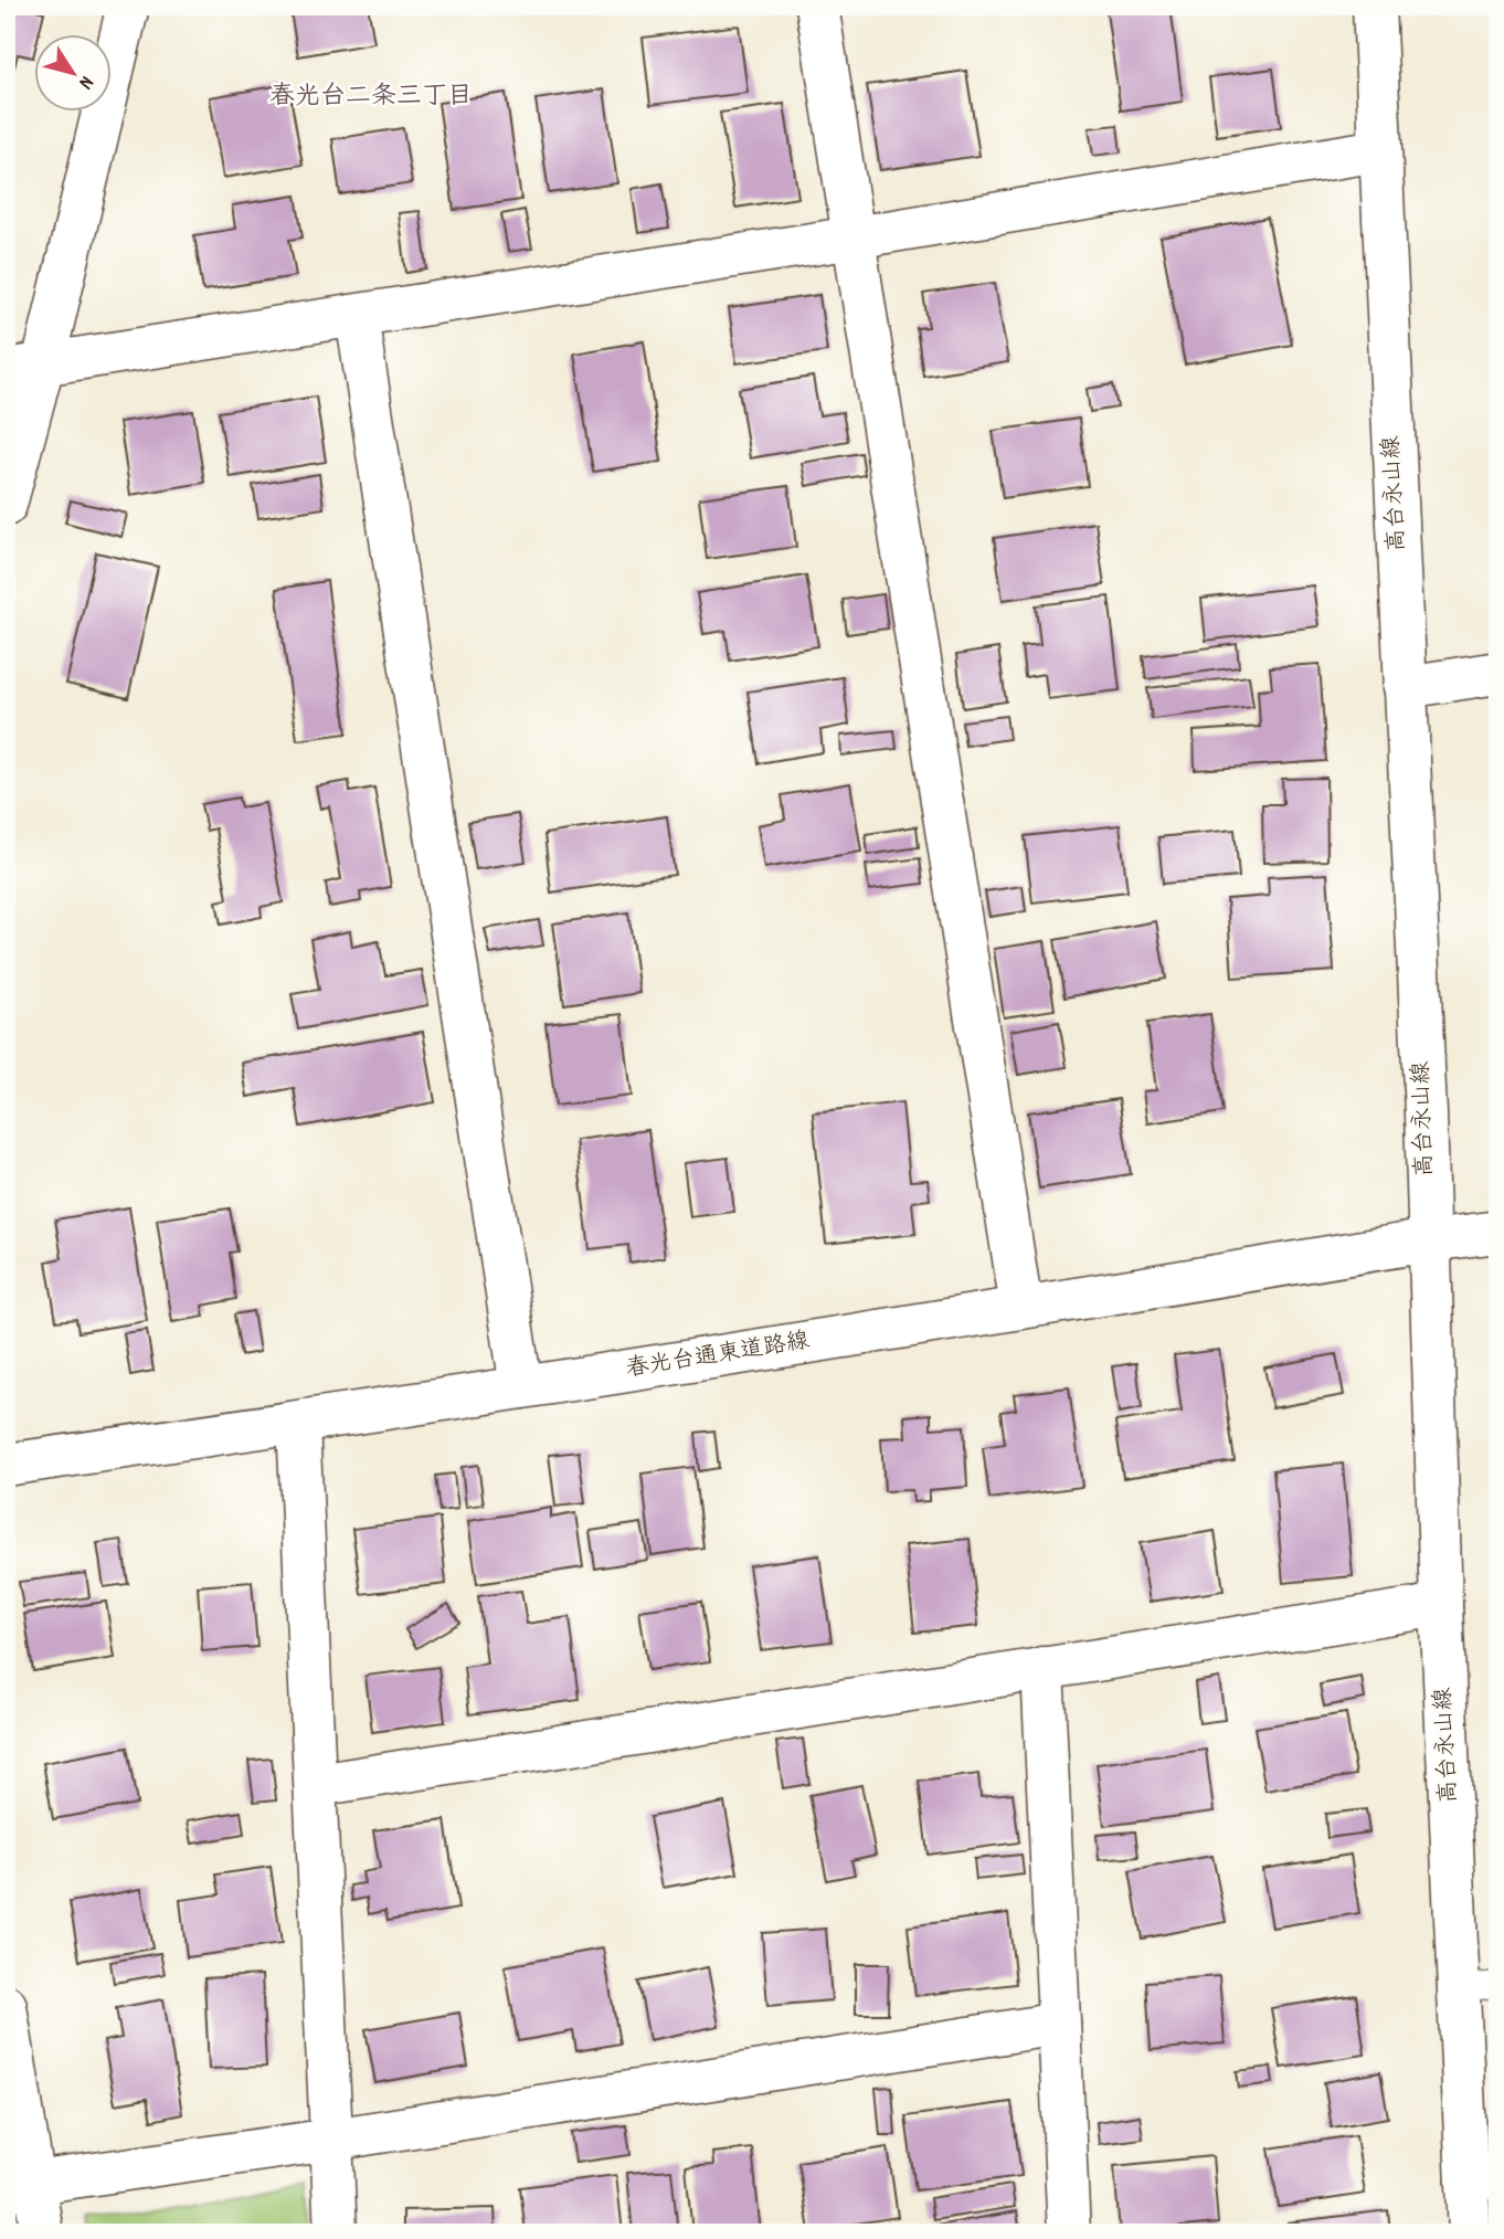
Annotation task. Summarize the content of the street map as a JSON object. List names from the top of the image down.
{
  "streets": {
    "street": ["高台永山線", "春光台通東道路線"]
  },
  "crossings": [
    ["高台永山線", "春光台通東道路線"]
  ],
  "districts": ["春光台二条三丁目"],
  "north": "bottom right"
}
